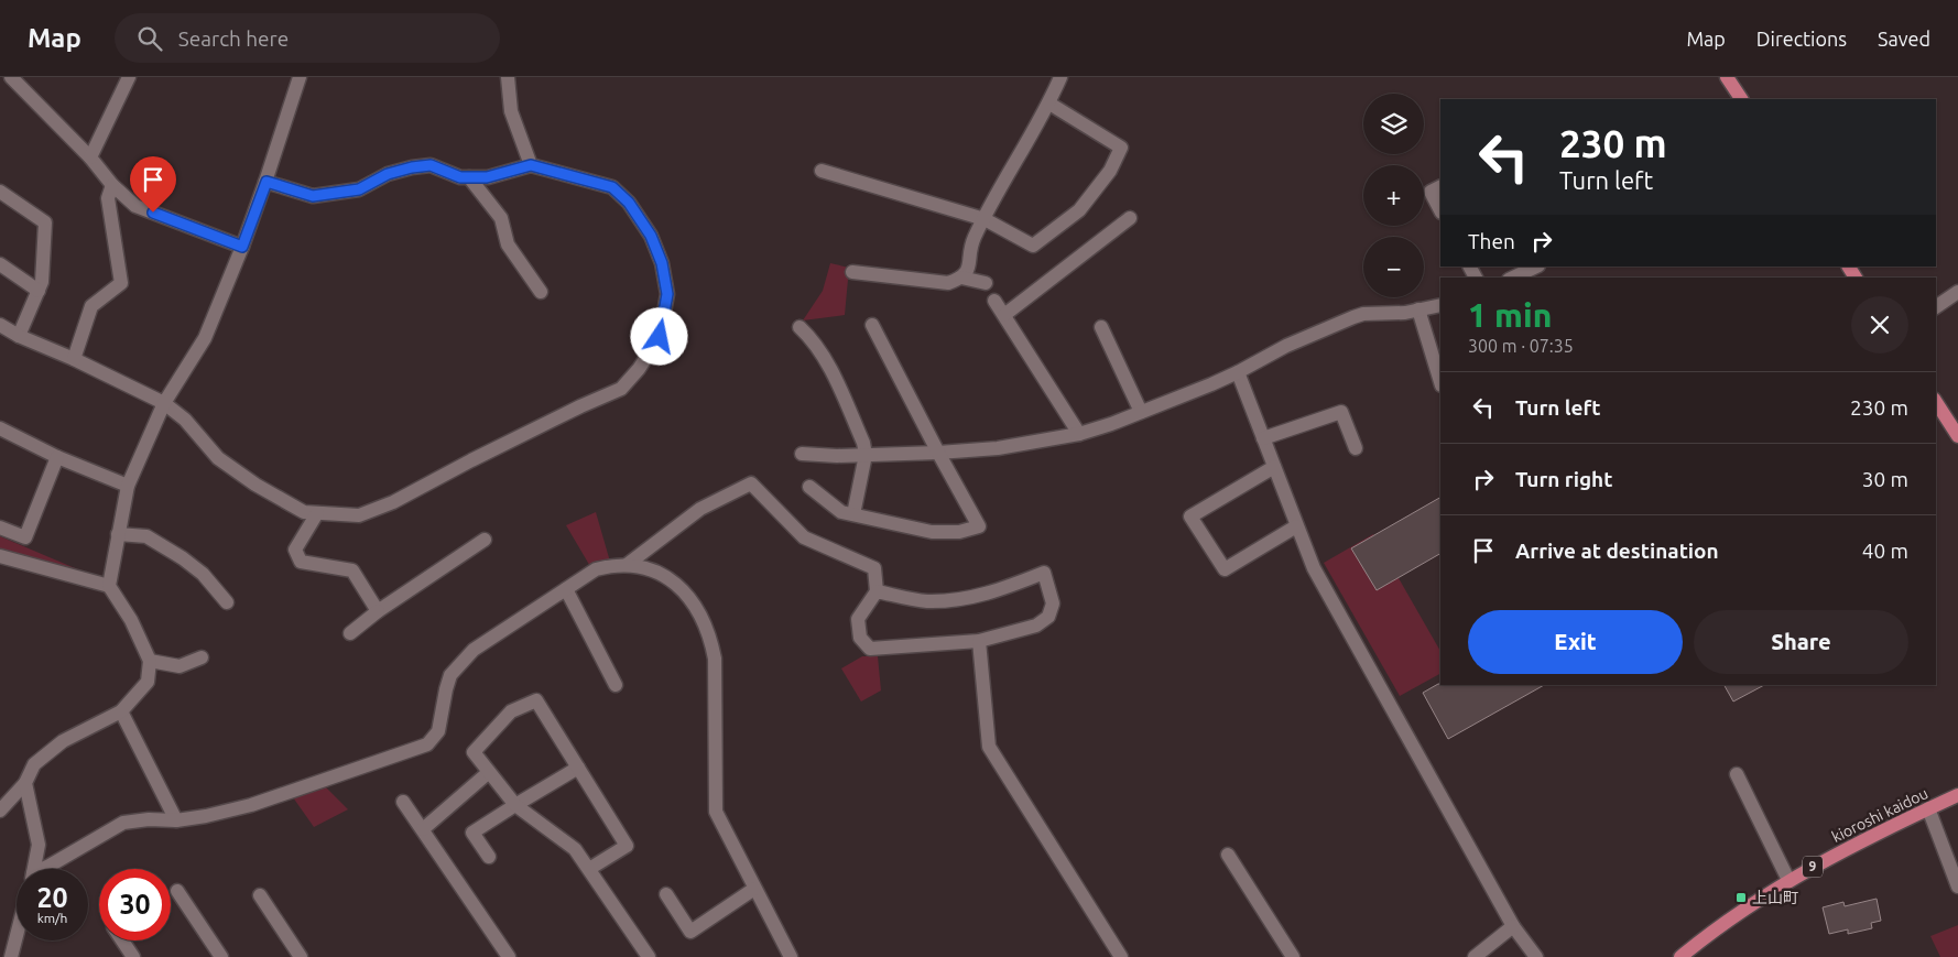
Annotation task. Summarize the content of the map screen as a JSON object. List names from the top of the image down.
{
  "streets": {
    "main road": ["kioroshi kaidou", "9"]
  },
  "places": {
    "transit": ["上山町"]
  },
  "page": {
    "header": "Map",
    "search": "Search here",
    "nav": ["Map", "Directions", "Saved"],
    "map_buttons": ["+", "−"],
    "turn": ["230 m", "Turn left"],
    "then": "Then",
    "heading": ["1 min", "300 m · 07:35"],
    "list": [
      {
        "name": "Turn left",
        "value": "230 m"
      },
      {
        "name": "Turn right",
        "value": "30 m"
      },
      {
        "name": "Arrive at destination",
        "value": "40 m"
      }
    ],
    "buttons": ["Exit", "Share"],
    "speed": "20 km/h",
    "limit": "30"
  }
}
